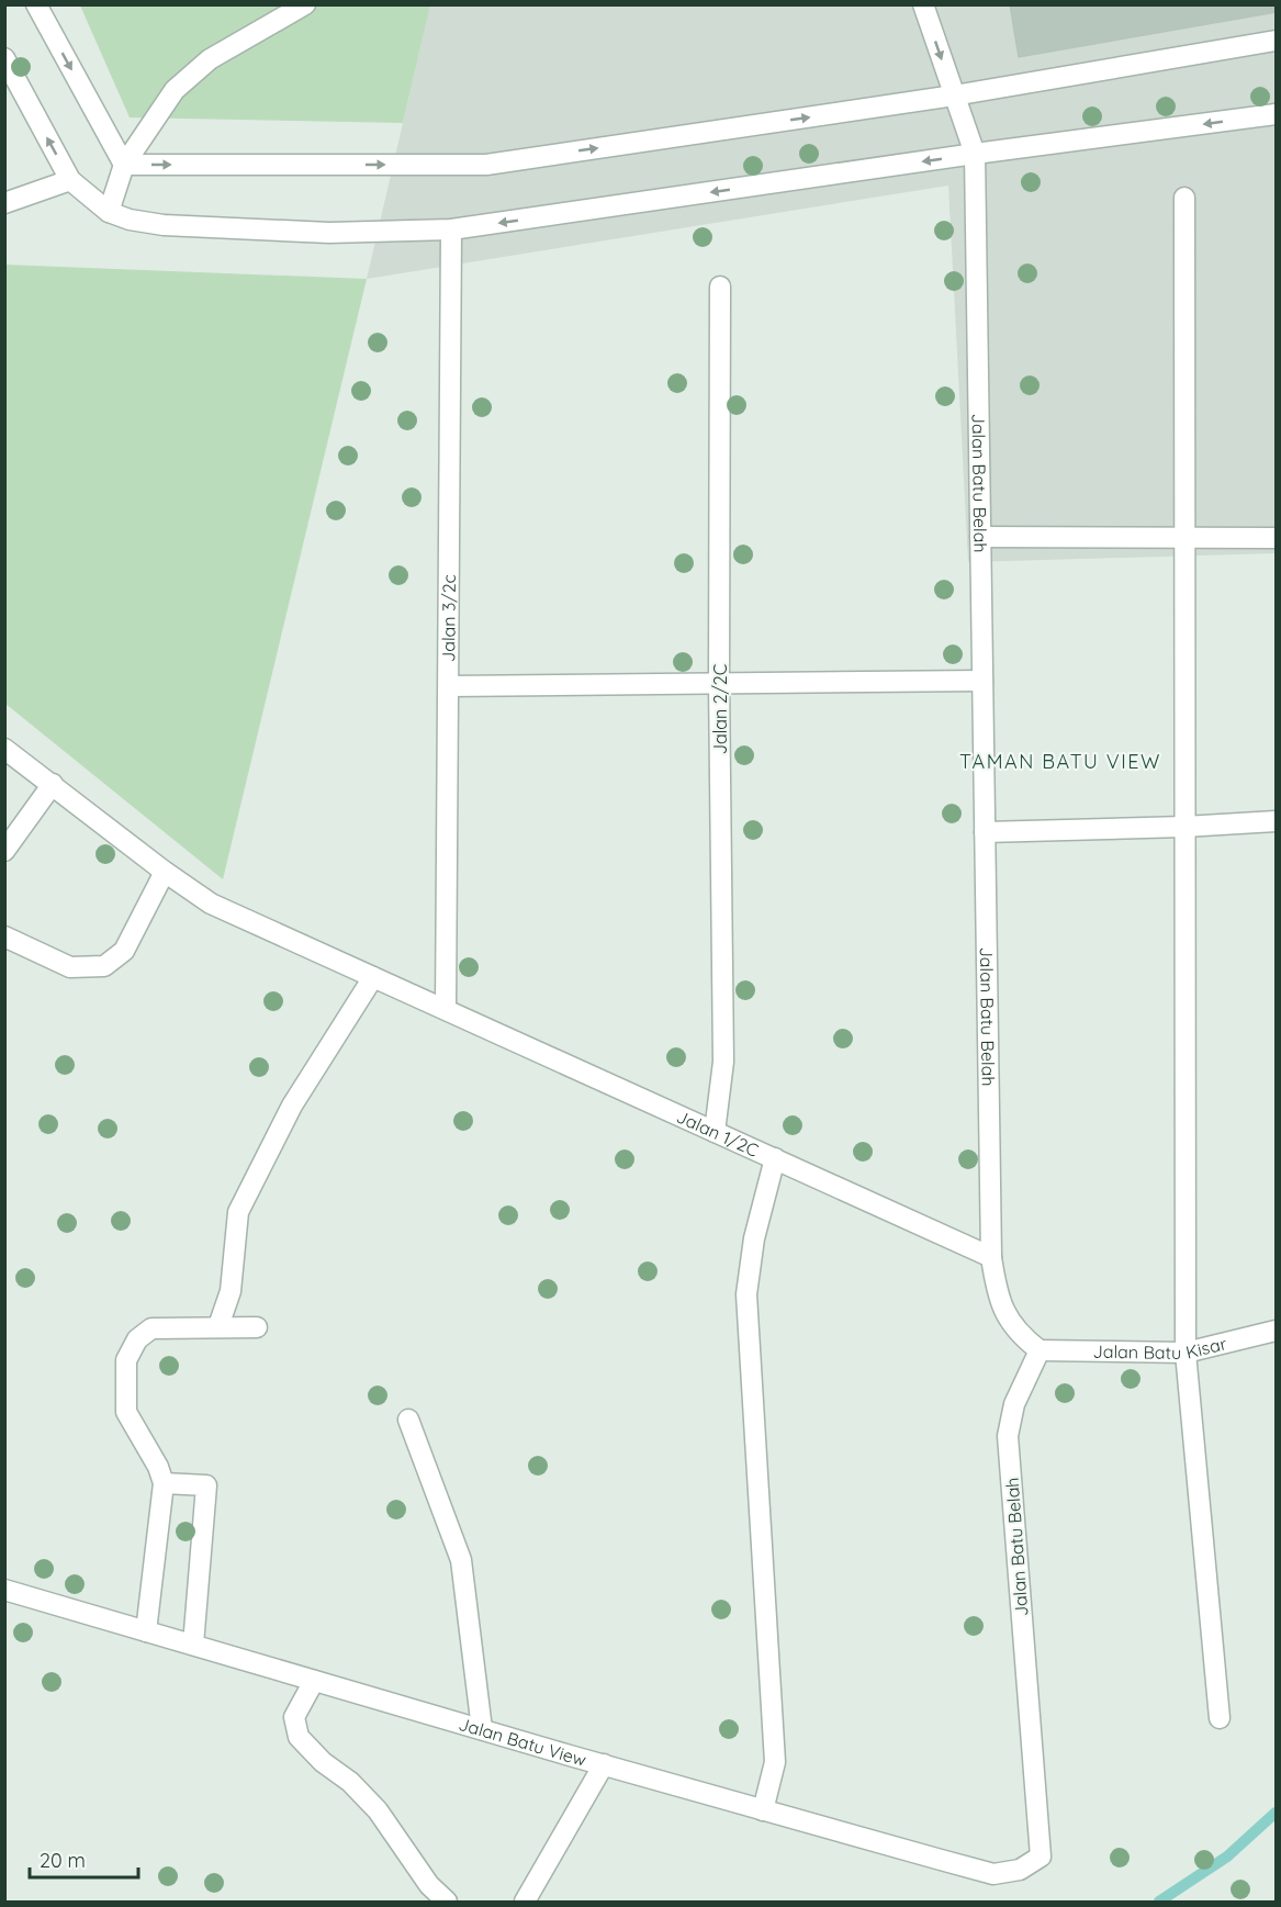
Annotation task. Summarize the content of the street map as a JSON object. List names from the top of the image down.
{
  "streets": {
    "street": [
      "Jalan Batu Belah",
      "Jalan 3/2c",
      "Jalan 2/2C",
      "Jalan 1/2C",
      "Jalan Batu Kisar",
      "Jalan Batu View"
    ]
  },
  "crossings": [
    ["Jalan Batu Belah", "Jalan 1/2C"],
    ["Jalan Batu Belah", "Jalan Batu Kisar"],
    ["Jalan Batu Belah", "Jalan Batu View"],
    ["Jalan 3/2c", "Jalan 1/2C"],
    ["Jalan 2/2C", "Jalan 1/2C"]
  ],
  "districts": ["TAMAN BATU VIEW"],
  "scale_bar": "20 m"
}
